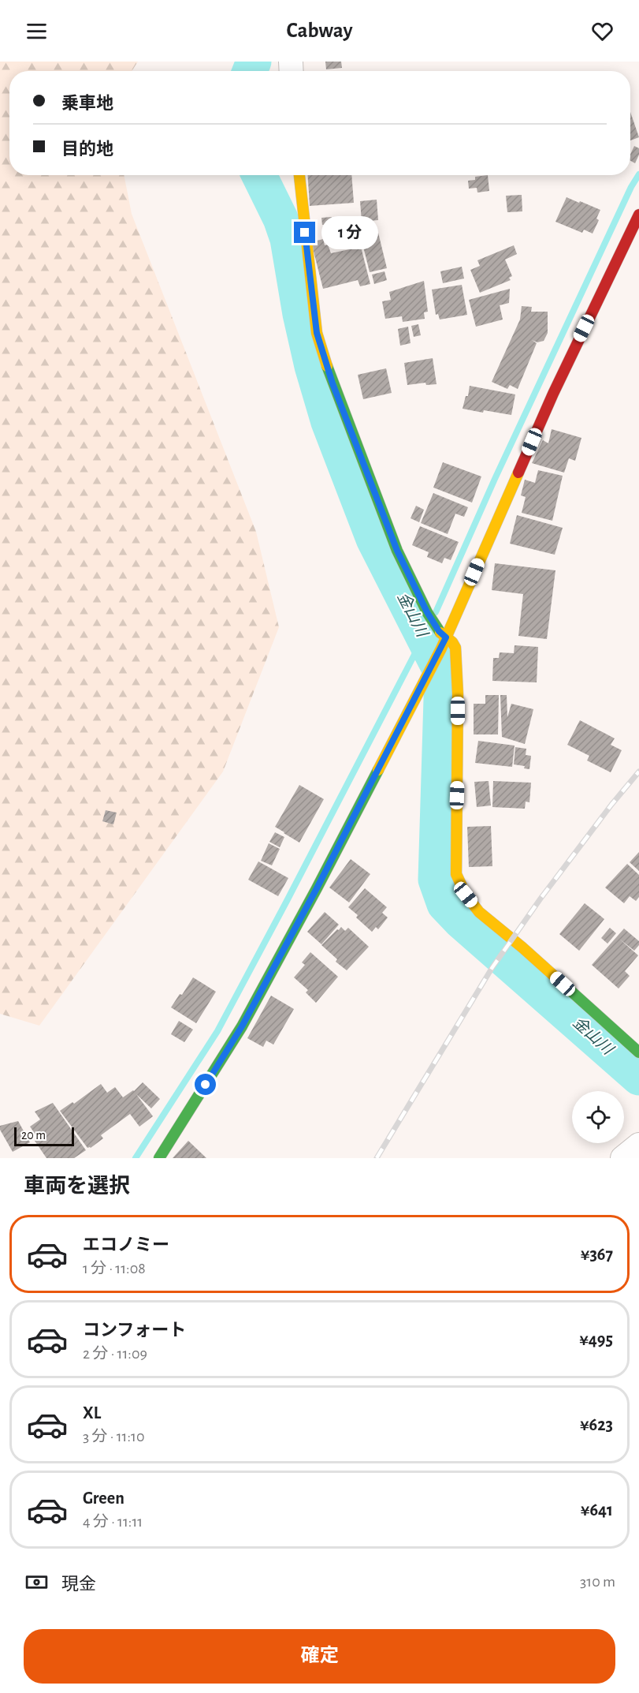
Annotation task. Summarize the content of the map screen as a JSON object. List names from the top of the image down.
{
  "water": ["金山川"],
  "scale_bar": "20 m",
  "page": {
    "header": "Cabway",
    "banner": ["乗車地", "目的地"],
    "bubble": "1 分",
    "scale": "20 m",
    "heading": "車両を選択",
    "list": [
      {
        "name": "エコノミー",
        "note": "1 分 · 11:08",
        "value": "¥367"
      },
      {
        "name": "コンフォート",
        "note": "2 分 · 11:09",
        "value": "¥495"
      },
      {
        "name": "XL",
        "note": "3 分 · 11:10",
        "value": "¥623"
      },
      {
        "name": "Green",
        "note": "4 分 · 11:11",
        "value": "¥641"
      }
    ],
    "pay": ["現金", "310 m"],
    "buttons": "確定"
  }
}
